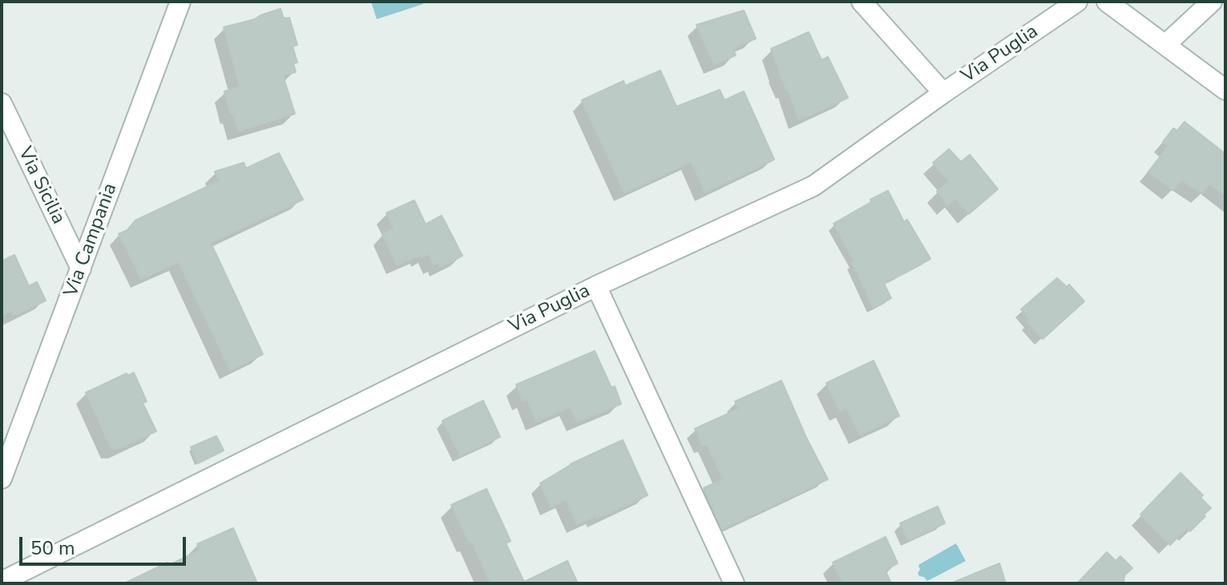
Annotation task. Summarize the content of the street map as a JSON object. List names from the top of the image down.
{
  "streets": {
    "street": ["Via Puglia", "Via Sicilia", "Via Campania"]
  },
  "crossings": [
    ["Via Sicilia", "Via Campania"]
  ],
  "scale_bar": "50 m"
}
